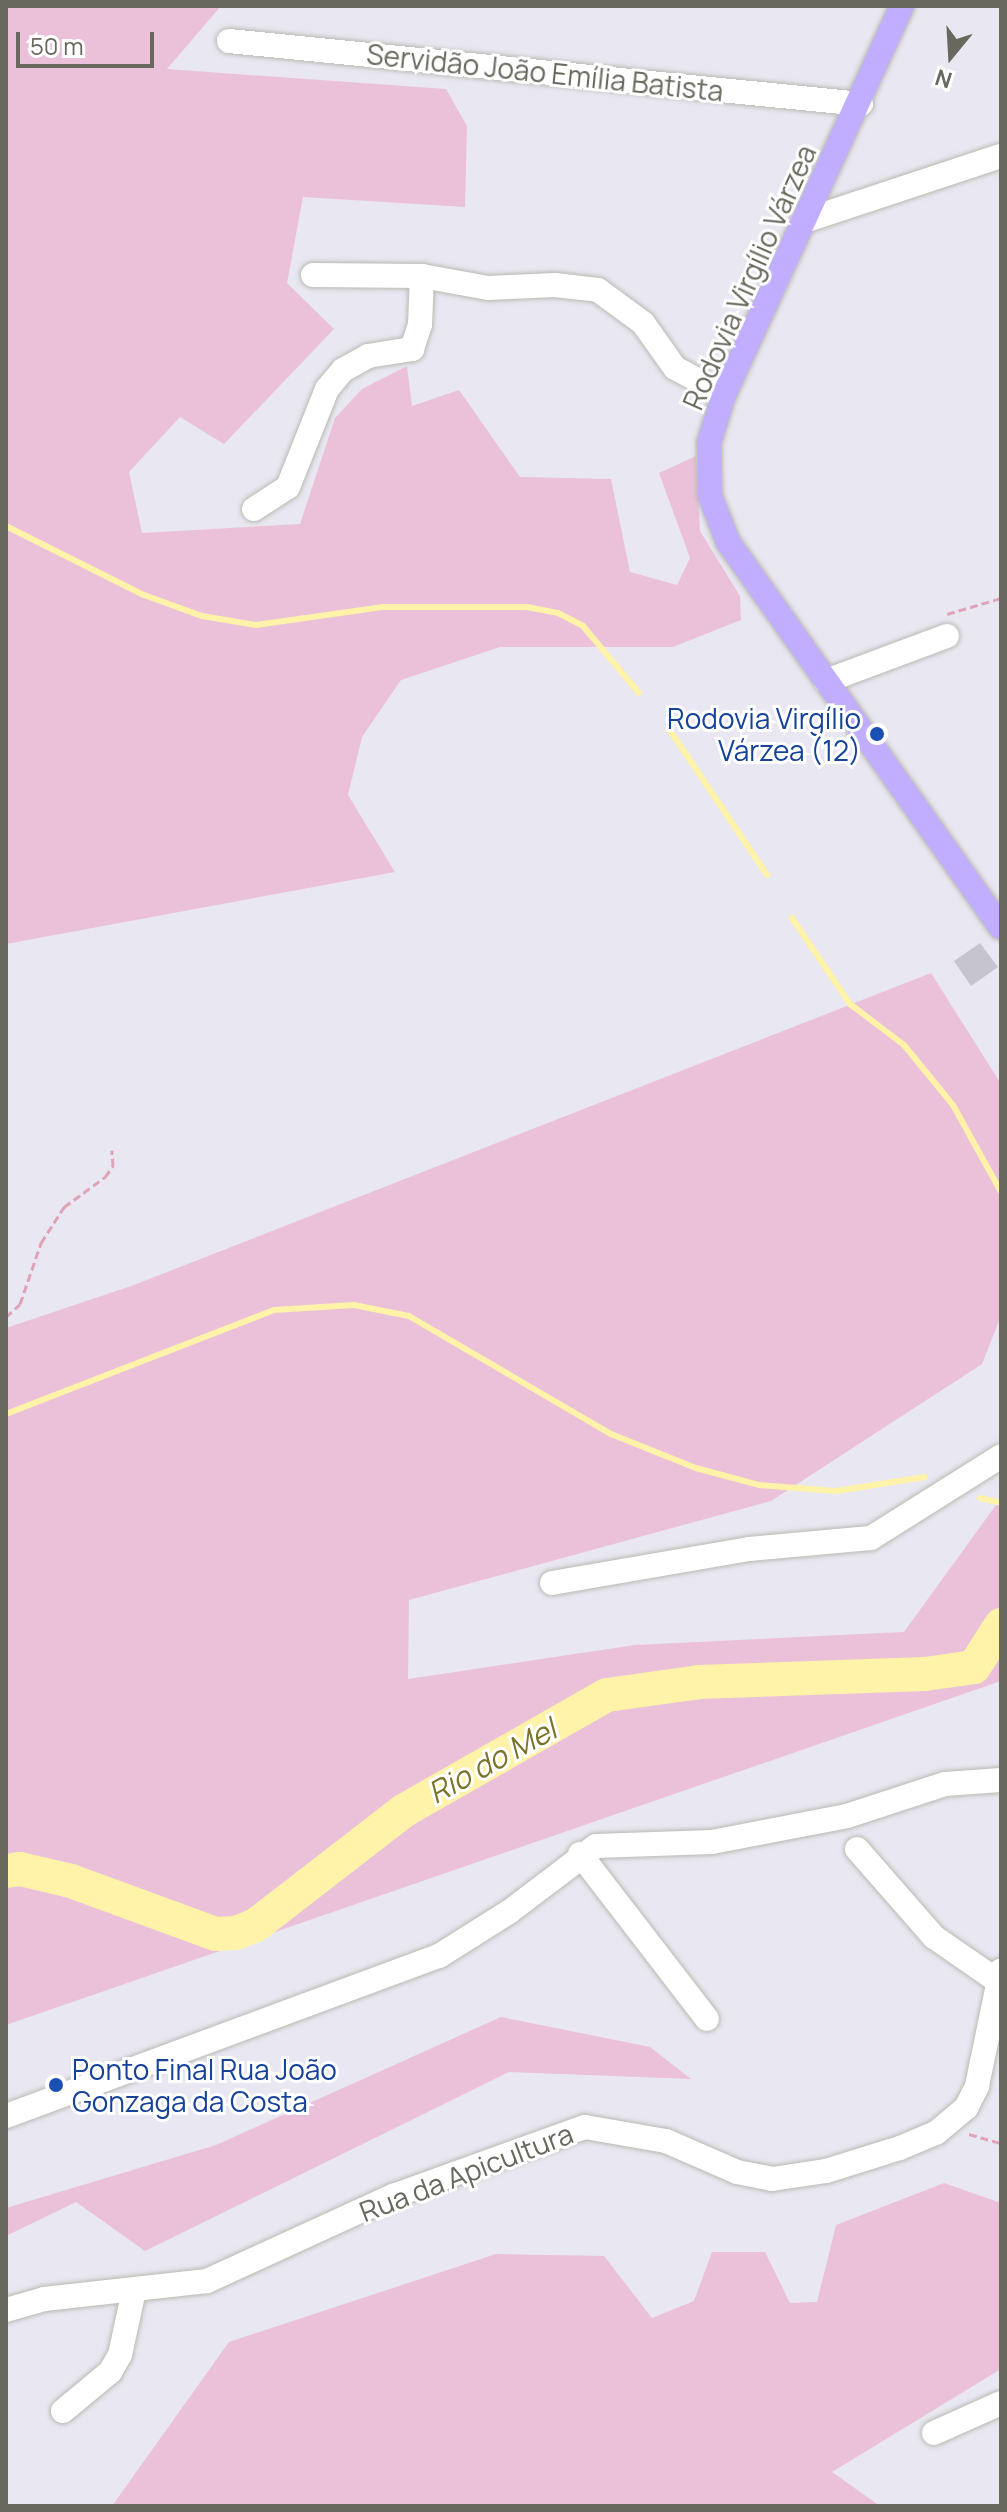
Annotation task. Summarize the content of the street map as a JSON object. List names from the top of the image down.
{
  "streets": {
    "main road": ["Rodovia Virgílio Várzea"],
    "street": ["Servidão João Emília Batista", "Rua da Apicultura"]
  },
  "crossings": [
    ["Servidão João Emília Batista", "Rodovia Virgílio Várzea"]
  ],
  "water": ["Rio do Mel"],
  "places": ["Rodovia Virgílio Várzea (12)", "Ponto Final Rua João Gonzaga da Costa"],
  "scale_bar": "50 m",
  "north": "bottom"
}
